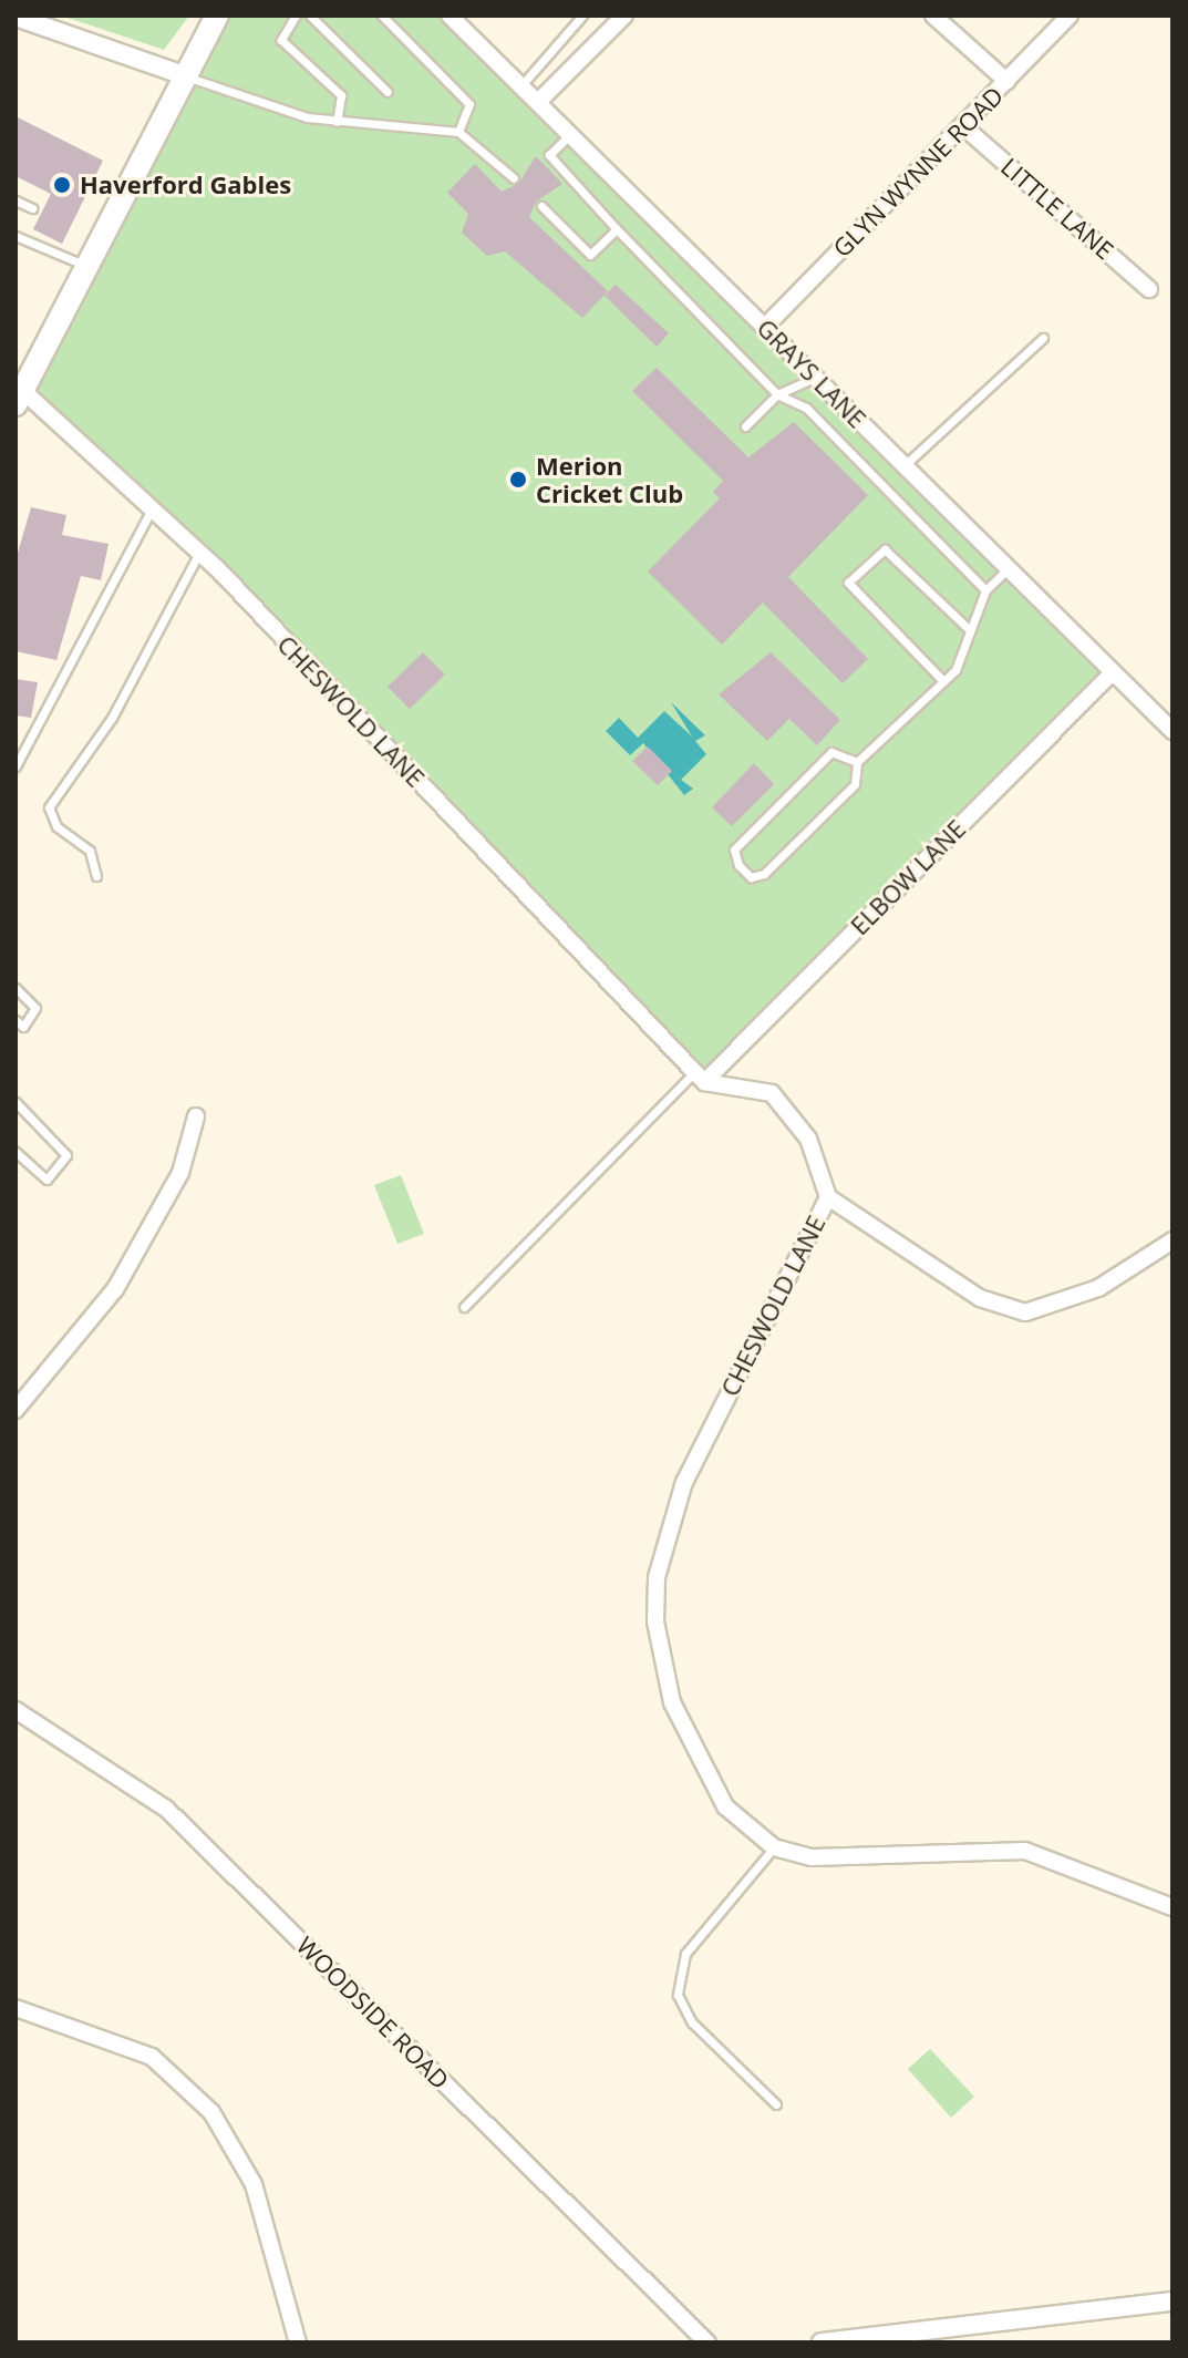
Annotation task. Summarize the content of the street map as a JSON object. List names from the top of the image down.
{
  "streets": {
    "street": [
      "GLYN WYNNE ROAD",
      "LITTLE LANE",
      "GRAYS LANE",
      "CHESWOLD LANE",
      "ELBOW LANE",
      "WOODSIDE ROAD"
    ]
  },
  "crossings": [
    ["GLYN WYNNE ROAD", "LITTLE LANE"],
    ["GLYN WYNNE ROAD", "GRAYS LANE"],
    ["GRAYS LANE", "ELBOW LANE"],
    ["CHESWOLD LANE", "ELBOW LANE"]
  ],
  "places": ["Haverford Gables", "Merion Cricket Club"]
}
